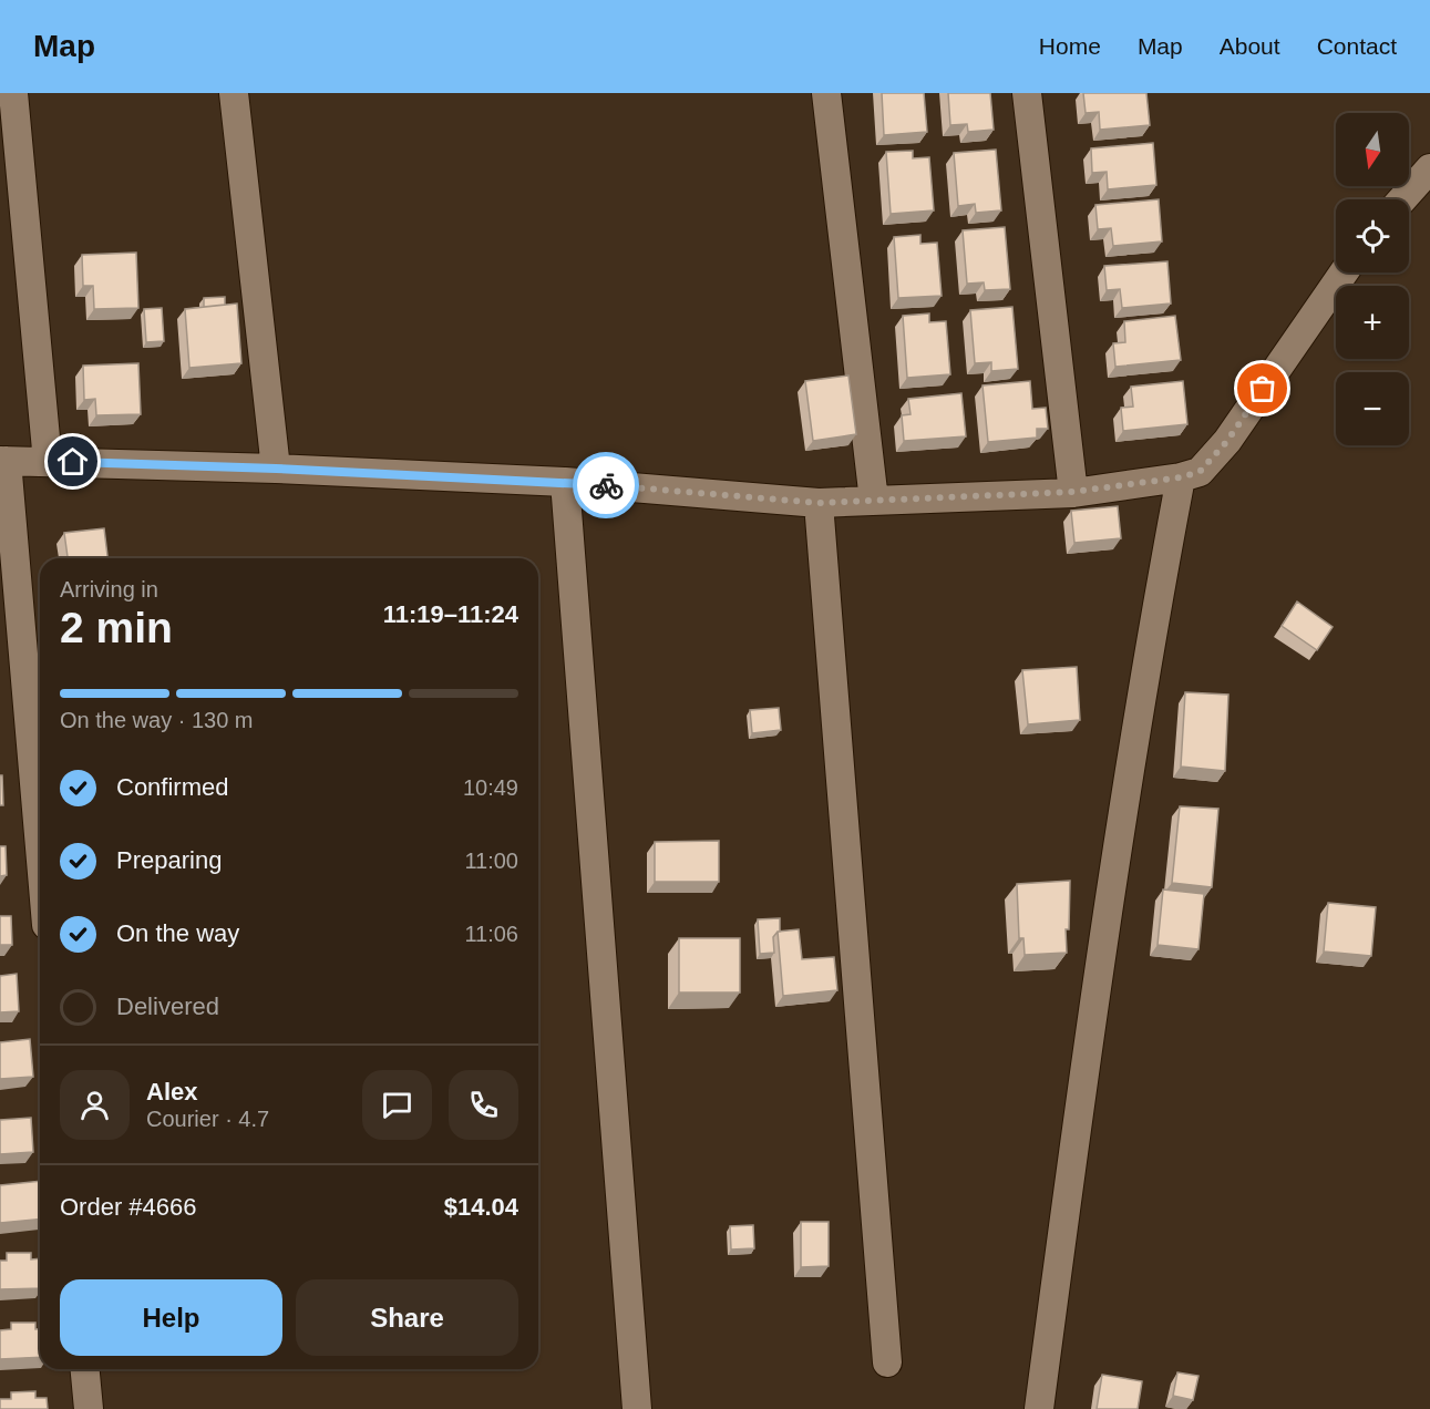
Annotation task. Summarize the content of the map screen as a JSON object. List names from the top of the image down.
{
  "north": "bottom",
  "page": {
    "header": "Map",
    "nav": [
      "Home",
      "Map",
      "About",
      "Contact"
    ],
    "map_buttons": ["+", "−"],
    "heading": ["2 min", "Arriving in", "11:19–11:24"],
    "panel": [
      "Alex",
      "Courier · 4.7",
      "Order #4666",
      "$14.04"
    ],
    "bar": "On the way · 130 m",
    "list": [
      ["Confirmed", "10:49"],
      ["Preparing", "11:00"],
      ["On the way", "11:06"],
      "Delivered"
    ],
    "buttons": ["Help", "Share"]
  }
}
